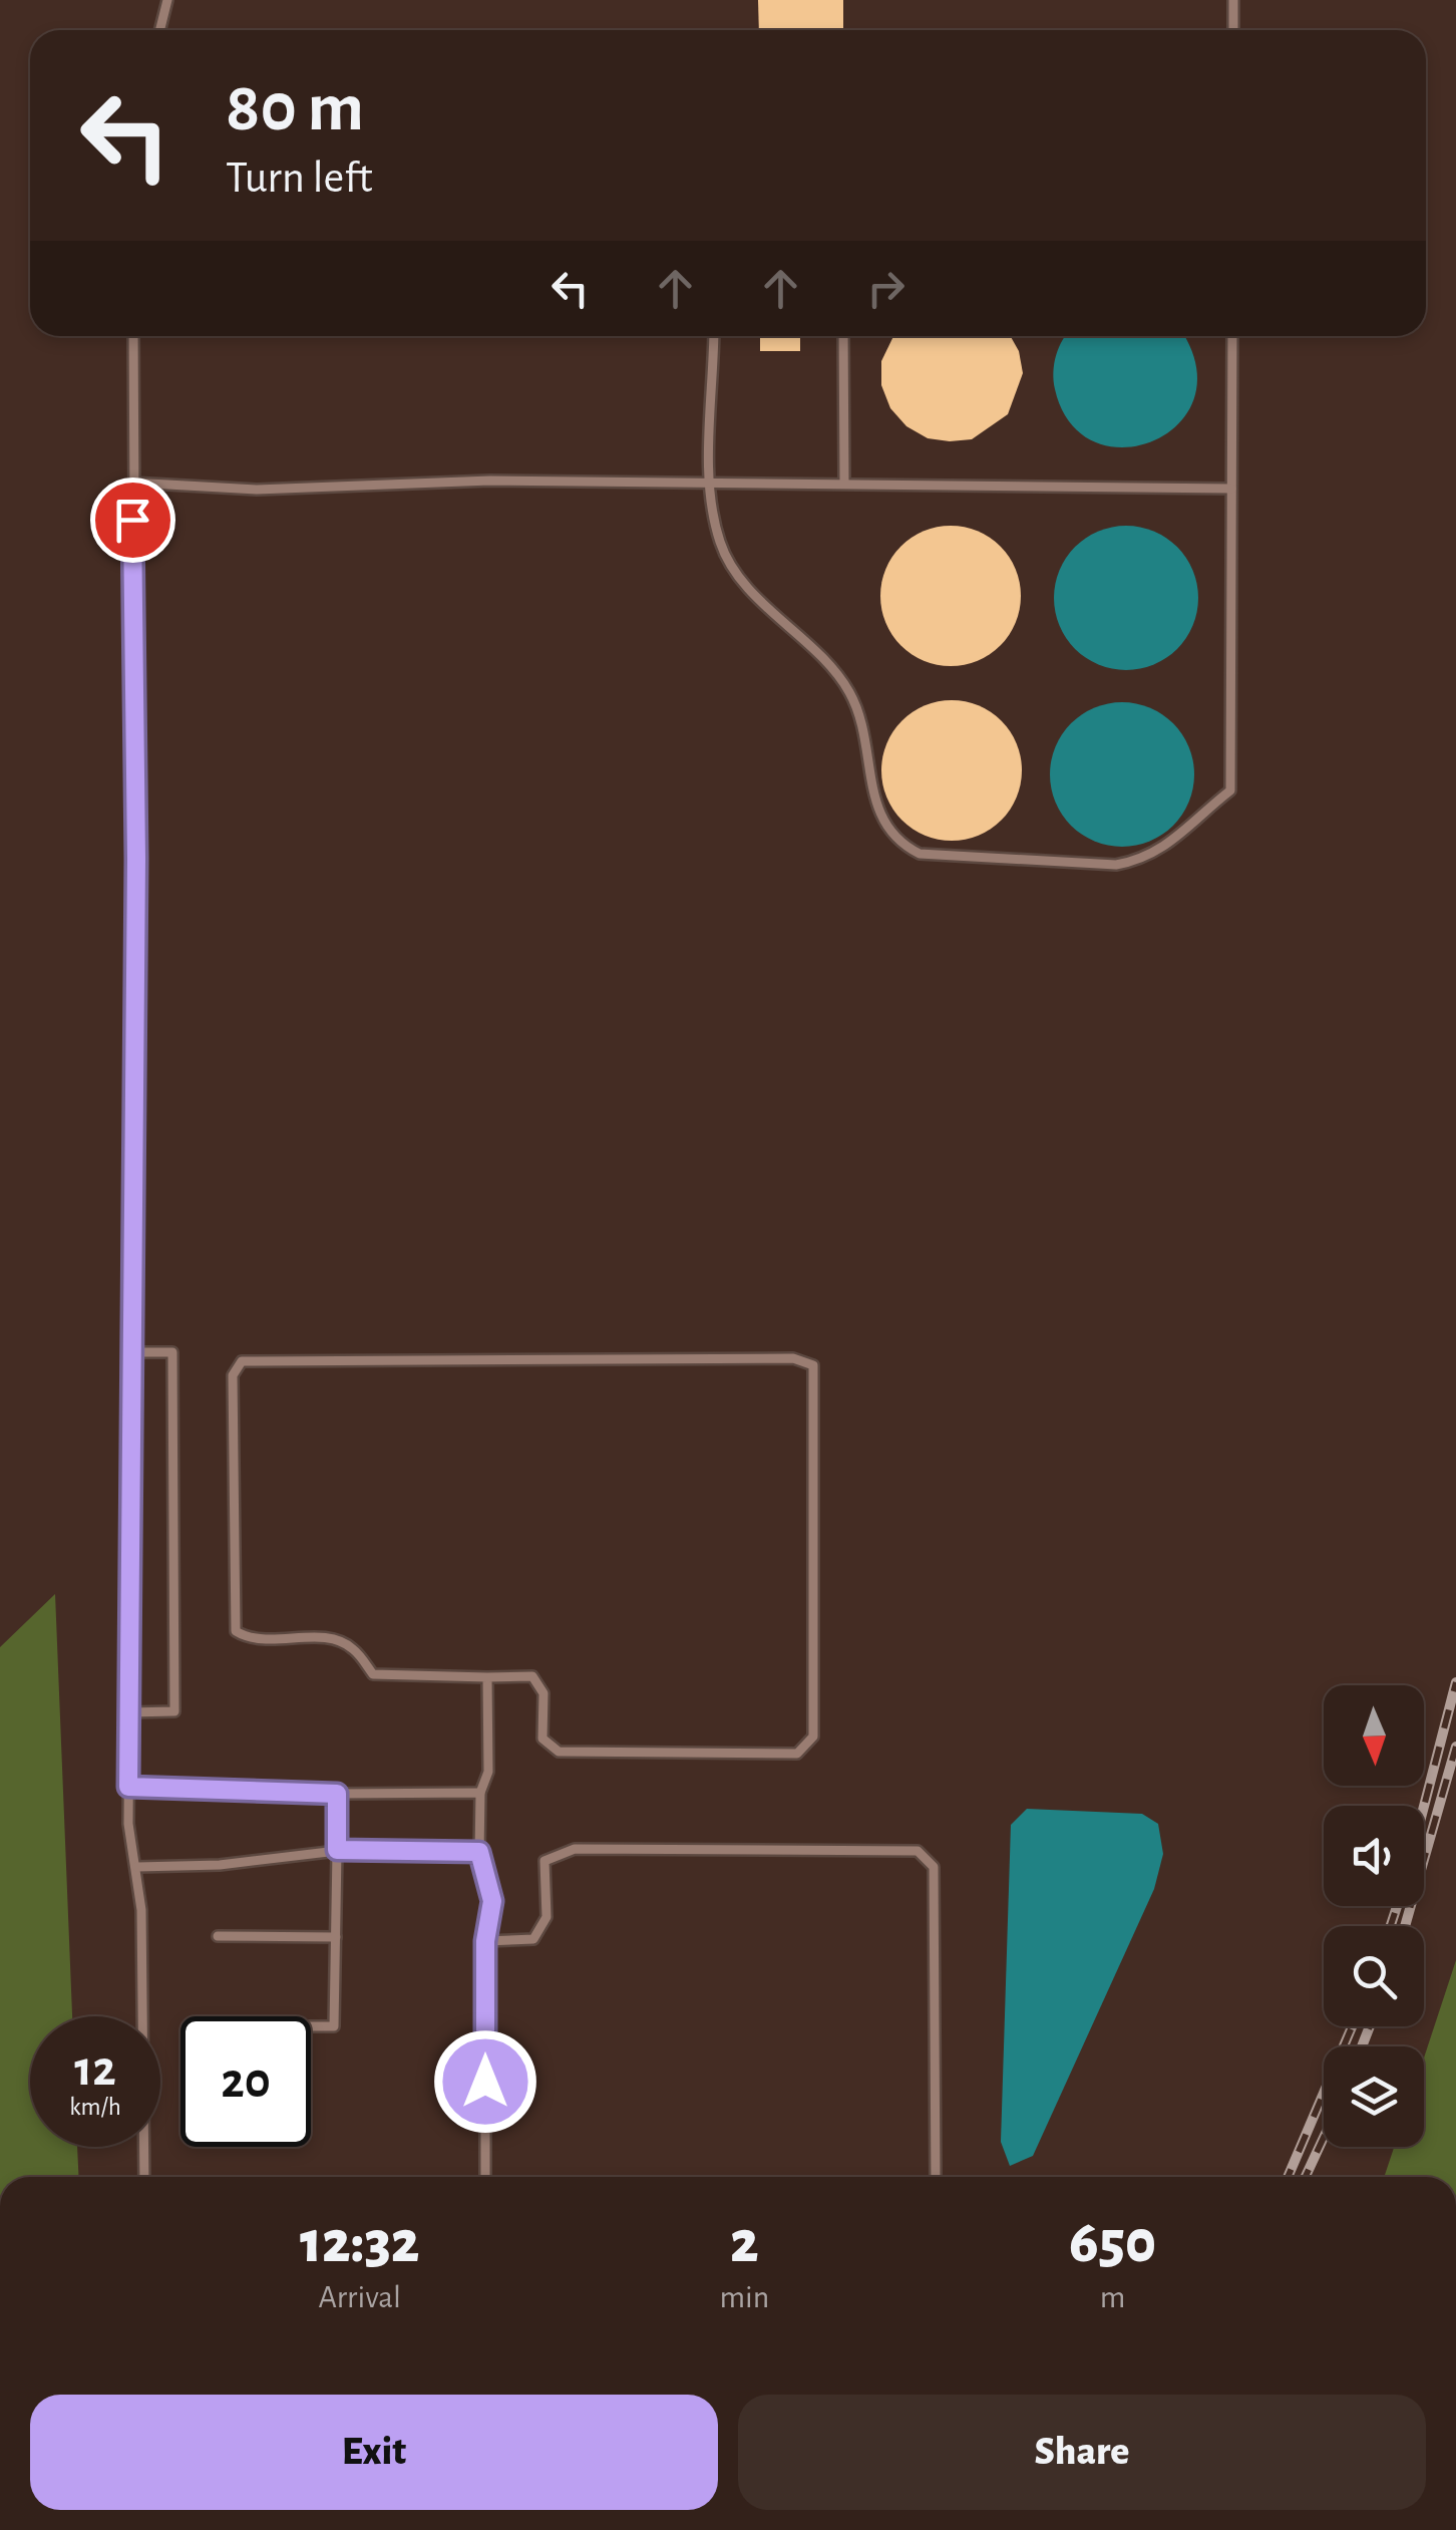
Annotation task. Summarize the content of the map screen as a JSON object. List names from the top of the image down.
{
  "north": "bottom",
  "page": {
    "turn": ["80 m", "Turn left"],
    "speed": "12 km/h",
    "limit": "20",
    "eta": [
      "12:32",
      "Arrival",
      "2",
      "min",
      "650",
      "m"
    ],
    "buttons": ["Exit", "Share"]
  }
}
